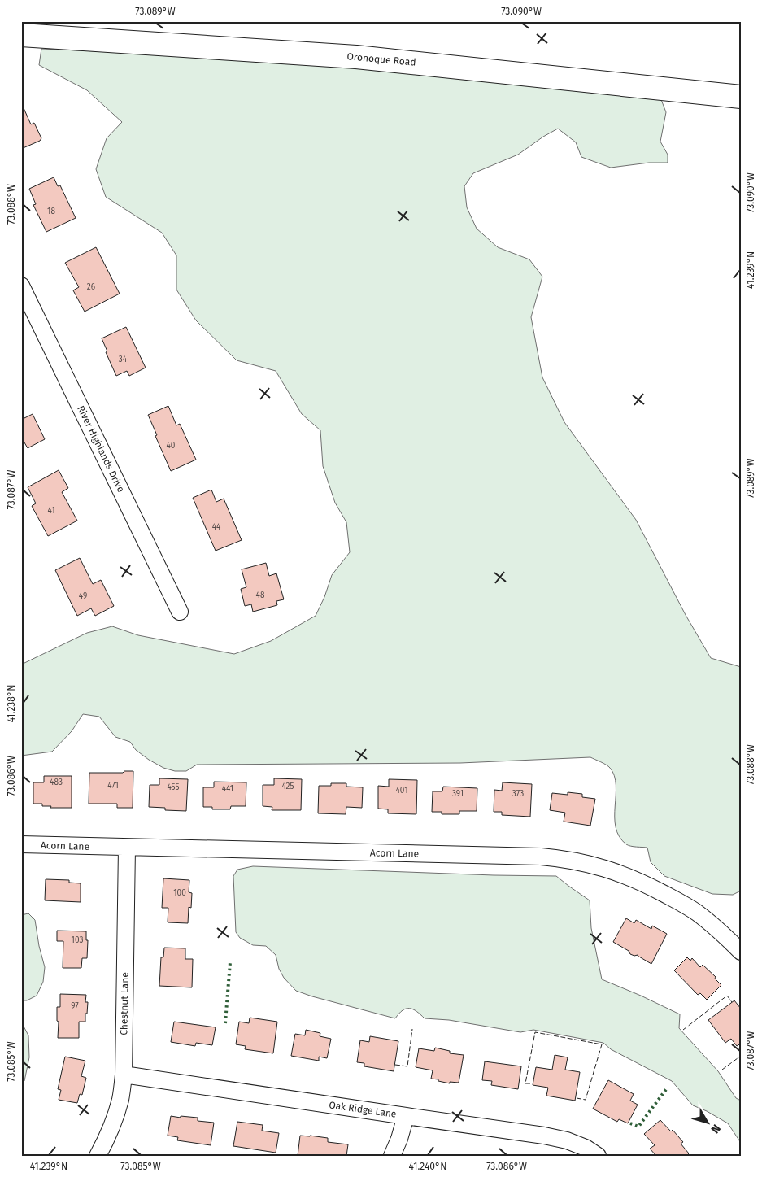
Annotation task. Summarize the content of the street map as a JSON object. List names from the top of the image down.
{
  "streets": {
    "street": [
      "Oronoque Road",
      "River Highlands Drive",
      "Acorn Lane",
      "Chestnut Lane",
      "Oak Ridge Lane"
    ]
  },
  "crossings": [
    ["Acorn Lane", "Chestnut Lane"],
    ["Chestnut Lane", "Oak Ridge Lane"]
  ],
  "house_numbers": [
    "18",
    "26",
    "34",
    "40",
    "41",
    "44",
    "48",
    "49",
    "483",
    "471",
    "425",
    "455",
    "441",
    "401",
    "391",
    "373",
    "100",
    "103",
    "97"
  ],
  "north": "bottom right",
  "coordinates": [
    "73.089°W",
    "73.090°W",
    "73.088°W",
    "41.239°N",
    "73.087°W",
    "41.238°N",
    "73.086°W",
    "73.085°W",
    "41.240°N"
  ]
}
